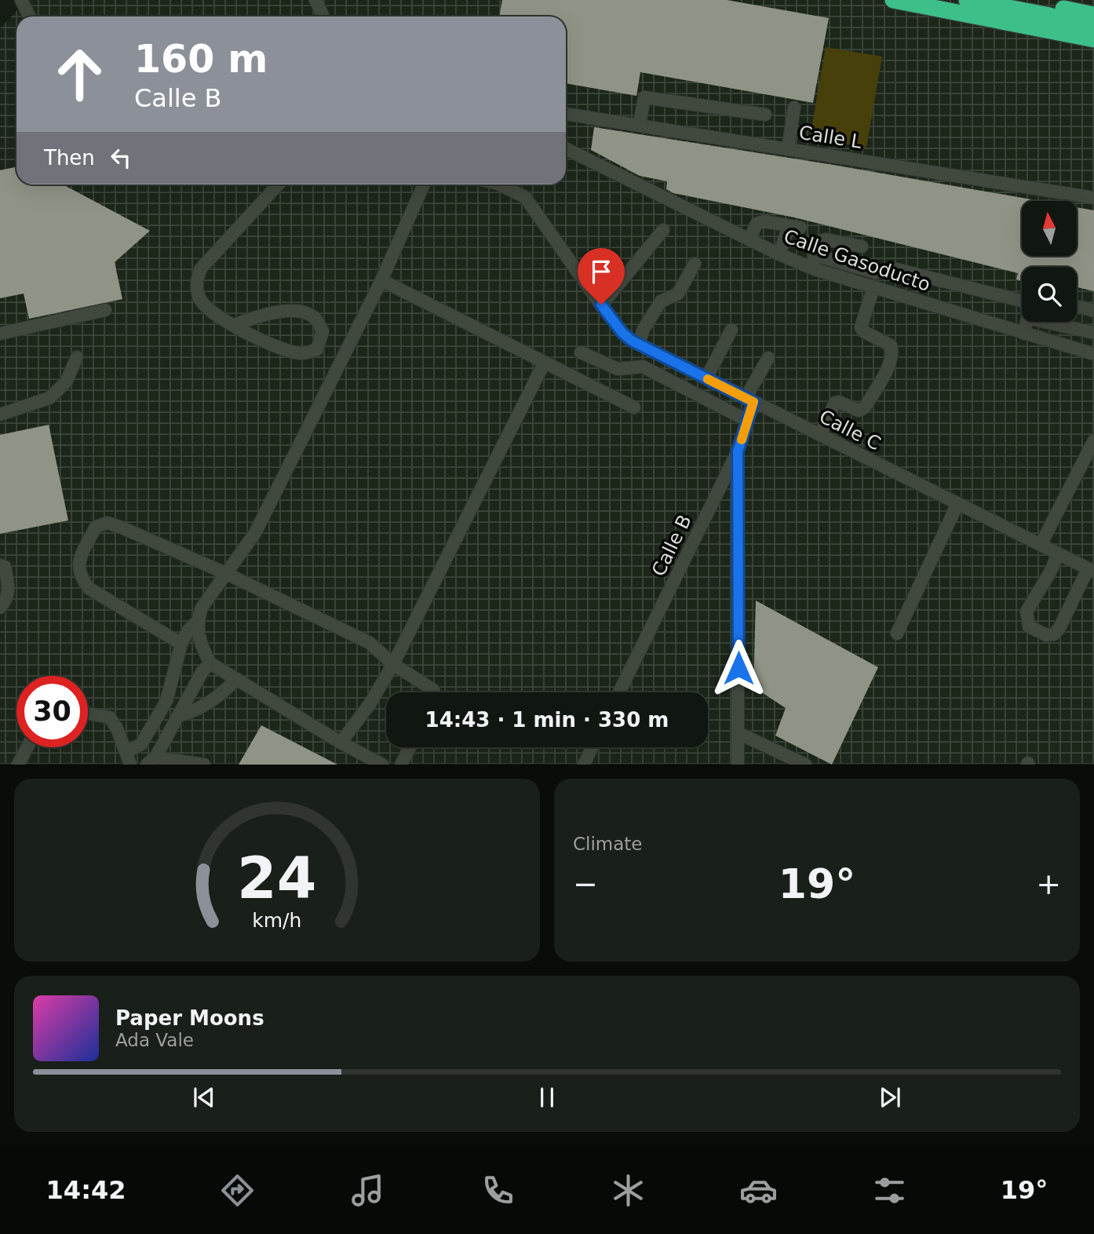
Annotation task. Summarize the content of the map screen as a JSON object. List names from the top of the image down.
{
  "streets": {
    "street": [
      "Calle L",
      "Calle Gasoducto",
      "Calle C",
      "Calle B"
    ]
  },
  "crossings": [
    ["Calle C", "Calle B"]
  ],
  "north": "top",
  "page": {
    "turn": ["160 m", "Calle B"],
    "then": "Then",
    "limit": "30",
    "trip": "14:43 · 1 min · 330 m",
    "tile": "Climate",
    "heat": ["−", "19°", "+"],
    "song": ["Paper Moons", "Ada Vale"],
    "tabs": ["14:42", "19°"],
    "gauge": ["24", "km/h"]
  }
}
